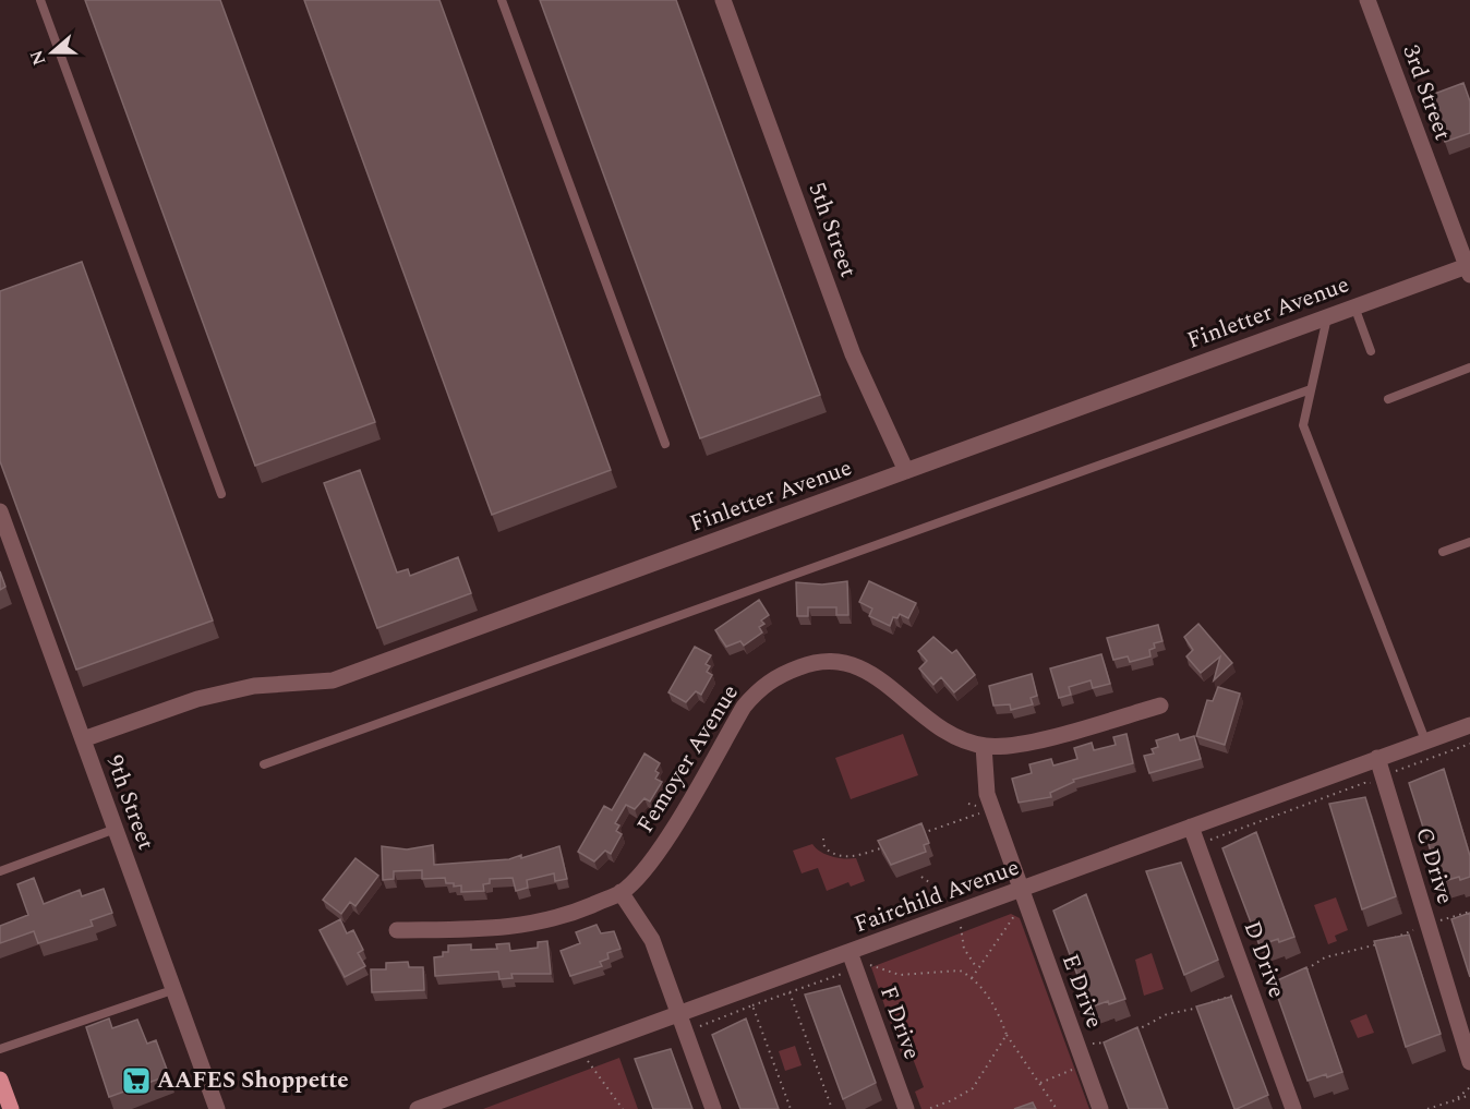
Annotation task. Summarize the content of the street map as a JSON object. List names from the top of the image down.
{
  "streets": {
    "street": [
      "3rd Street",
      "5th Street",
      "Finletter Avenue",
      "Femoyer Avenue",
      "9th Street",
      "C Drive",
      "Fairchild Avenue",
      "D Drive",
      "E Drive",
      "F Drive"
    ]
  },
  "crossings": [
    ["3rd Street", "Finletter Avenue"],
    ["5th Street", "Finletter Avenue"],
    ["Finletter Avenue", "9th Street"],
    ["Femoyer Avenue", "E Drive"],
    ["C Drive", "Fairchild Avenue"],
    ["Fairchild Avenue", "D Drive"],
    ["Fairchild Avenue", "E Drive"],
    ["Fairchild Avenue", "F Drive"]
  ],
  "places": {
    "supermarket": ["AAFES Shoppette"]
  },
  "north": "left"
}
